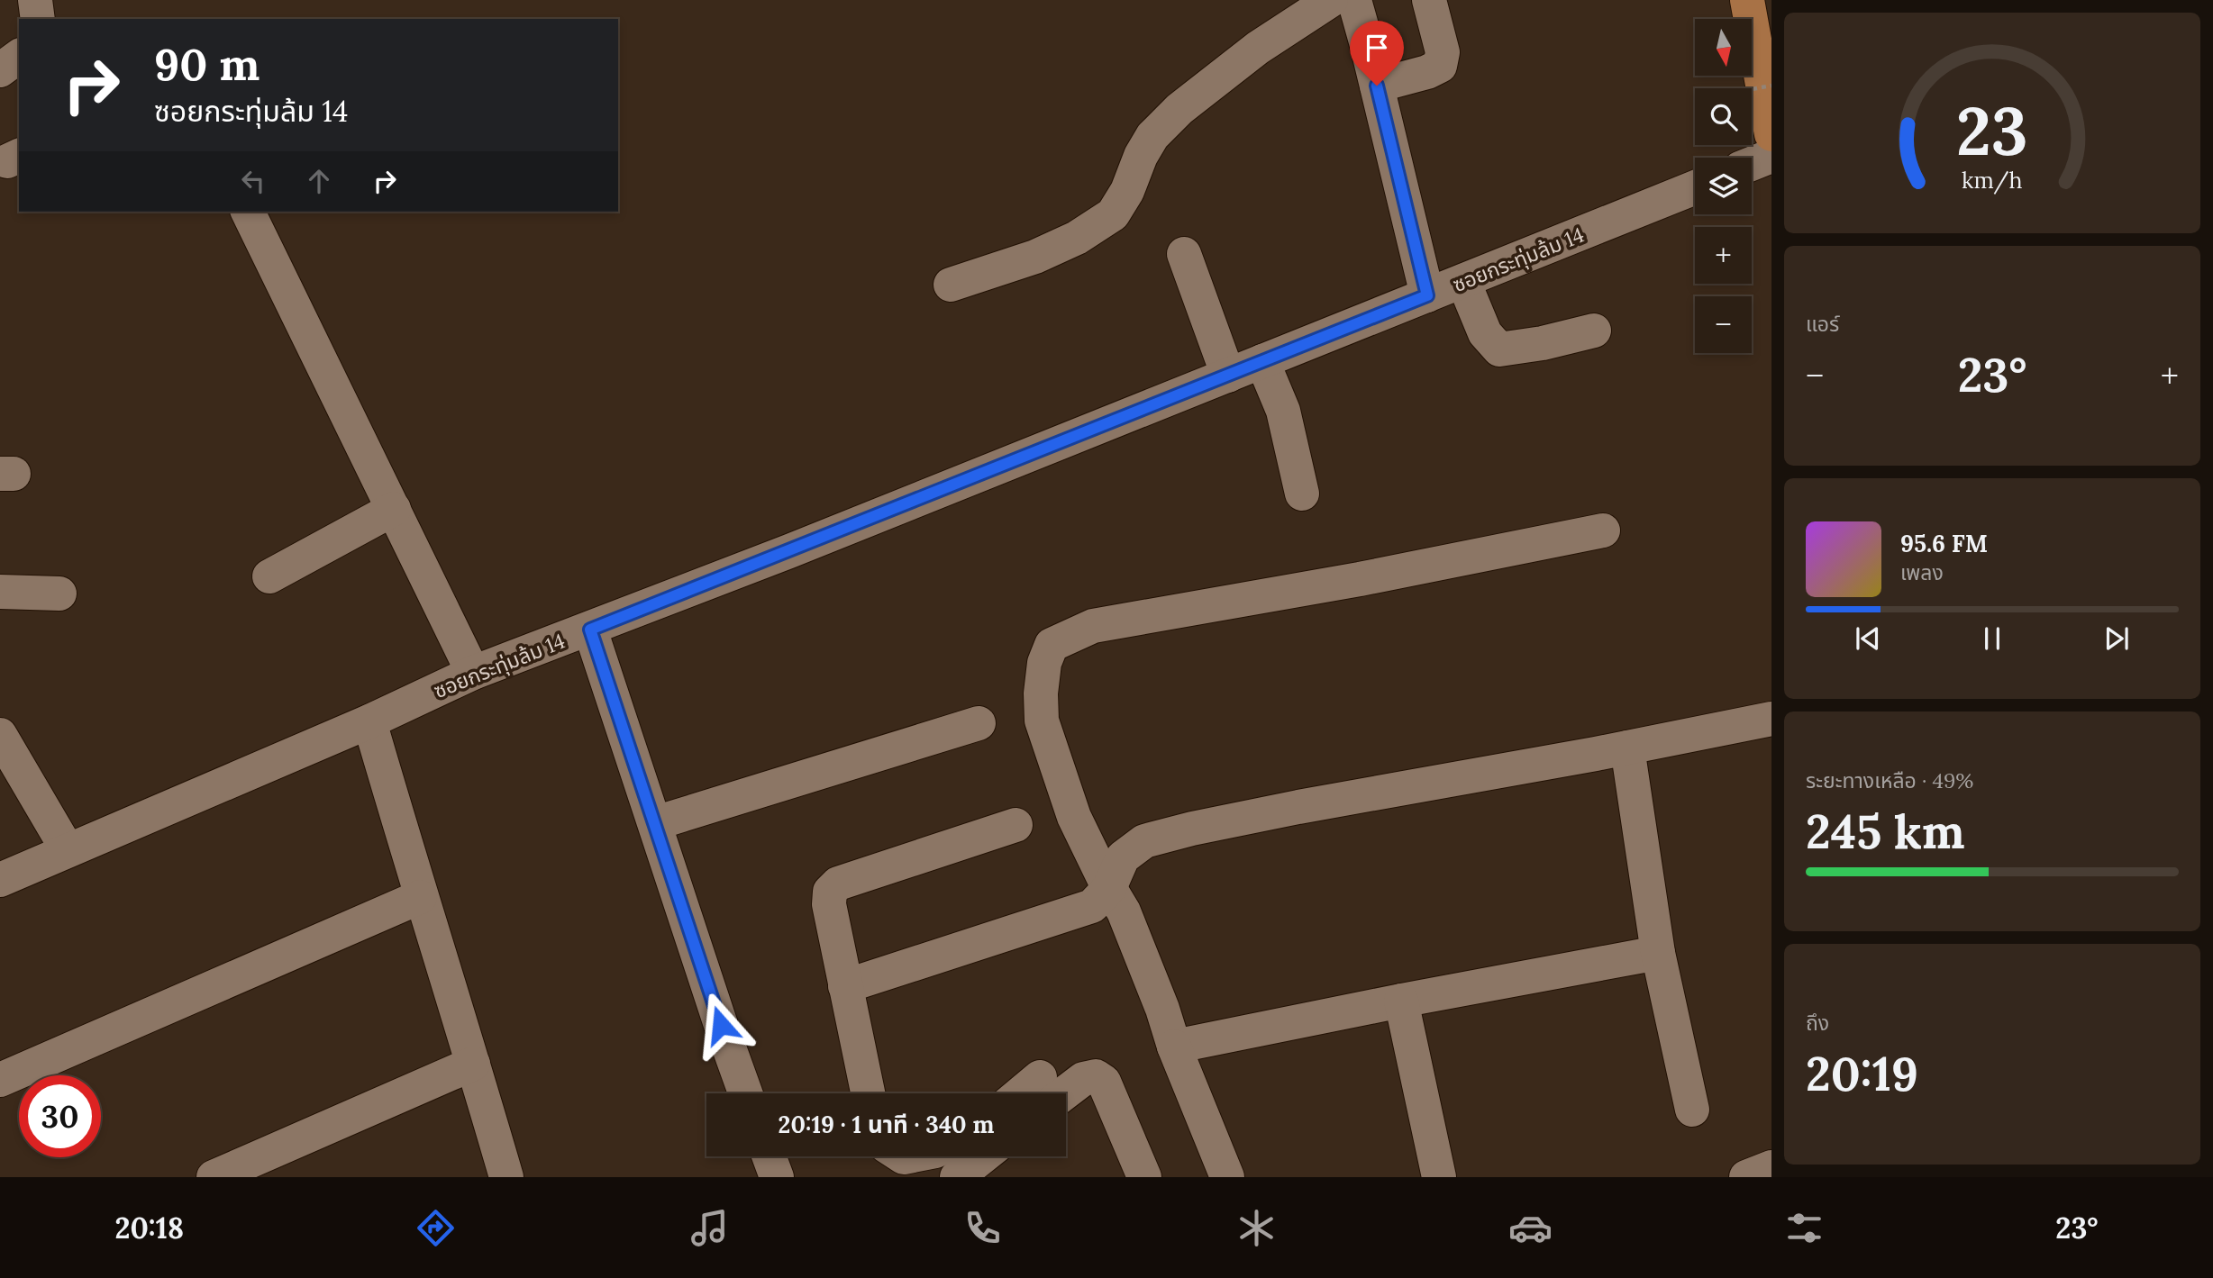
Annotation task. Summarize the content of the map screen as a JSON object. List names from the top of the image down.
{
  "streets": {
    "street": ["ซอยกระทุ่มล้ม 14"]
  },
  "north": "bottom",
  "page": {
    "map_buttons": ["+", "−"],
    "turn": ["90 m", "ซอยกระทุ่มล้ม 14"],
    "tile": [
      "แอร์",
      ["ระยะทางเหลือ · 49%", "245 km"],
      ["ถึง", "20:19"]
    ],
    "heat": ["−", "23°", "+"],
    "song": ["95.6 FM", "เพลง"],
    "limit": "30",
    "trip": "20:19 · 1 นาที · 340 m",
    "tabs": ["20:18", "23°"],
    "gauge": ["23", "km/h"]
  }
}
